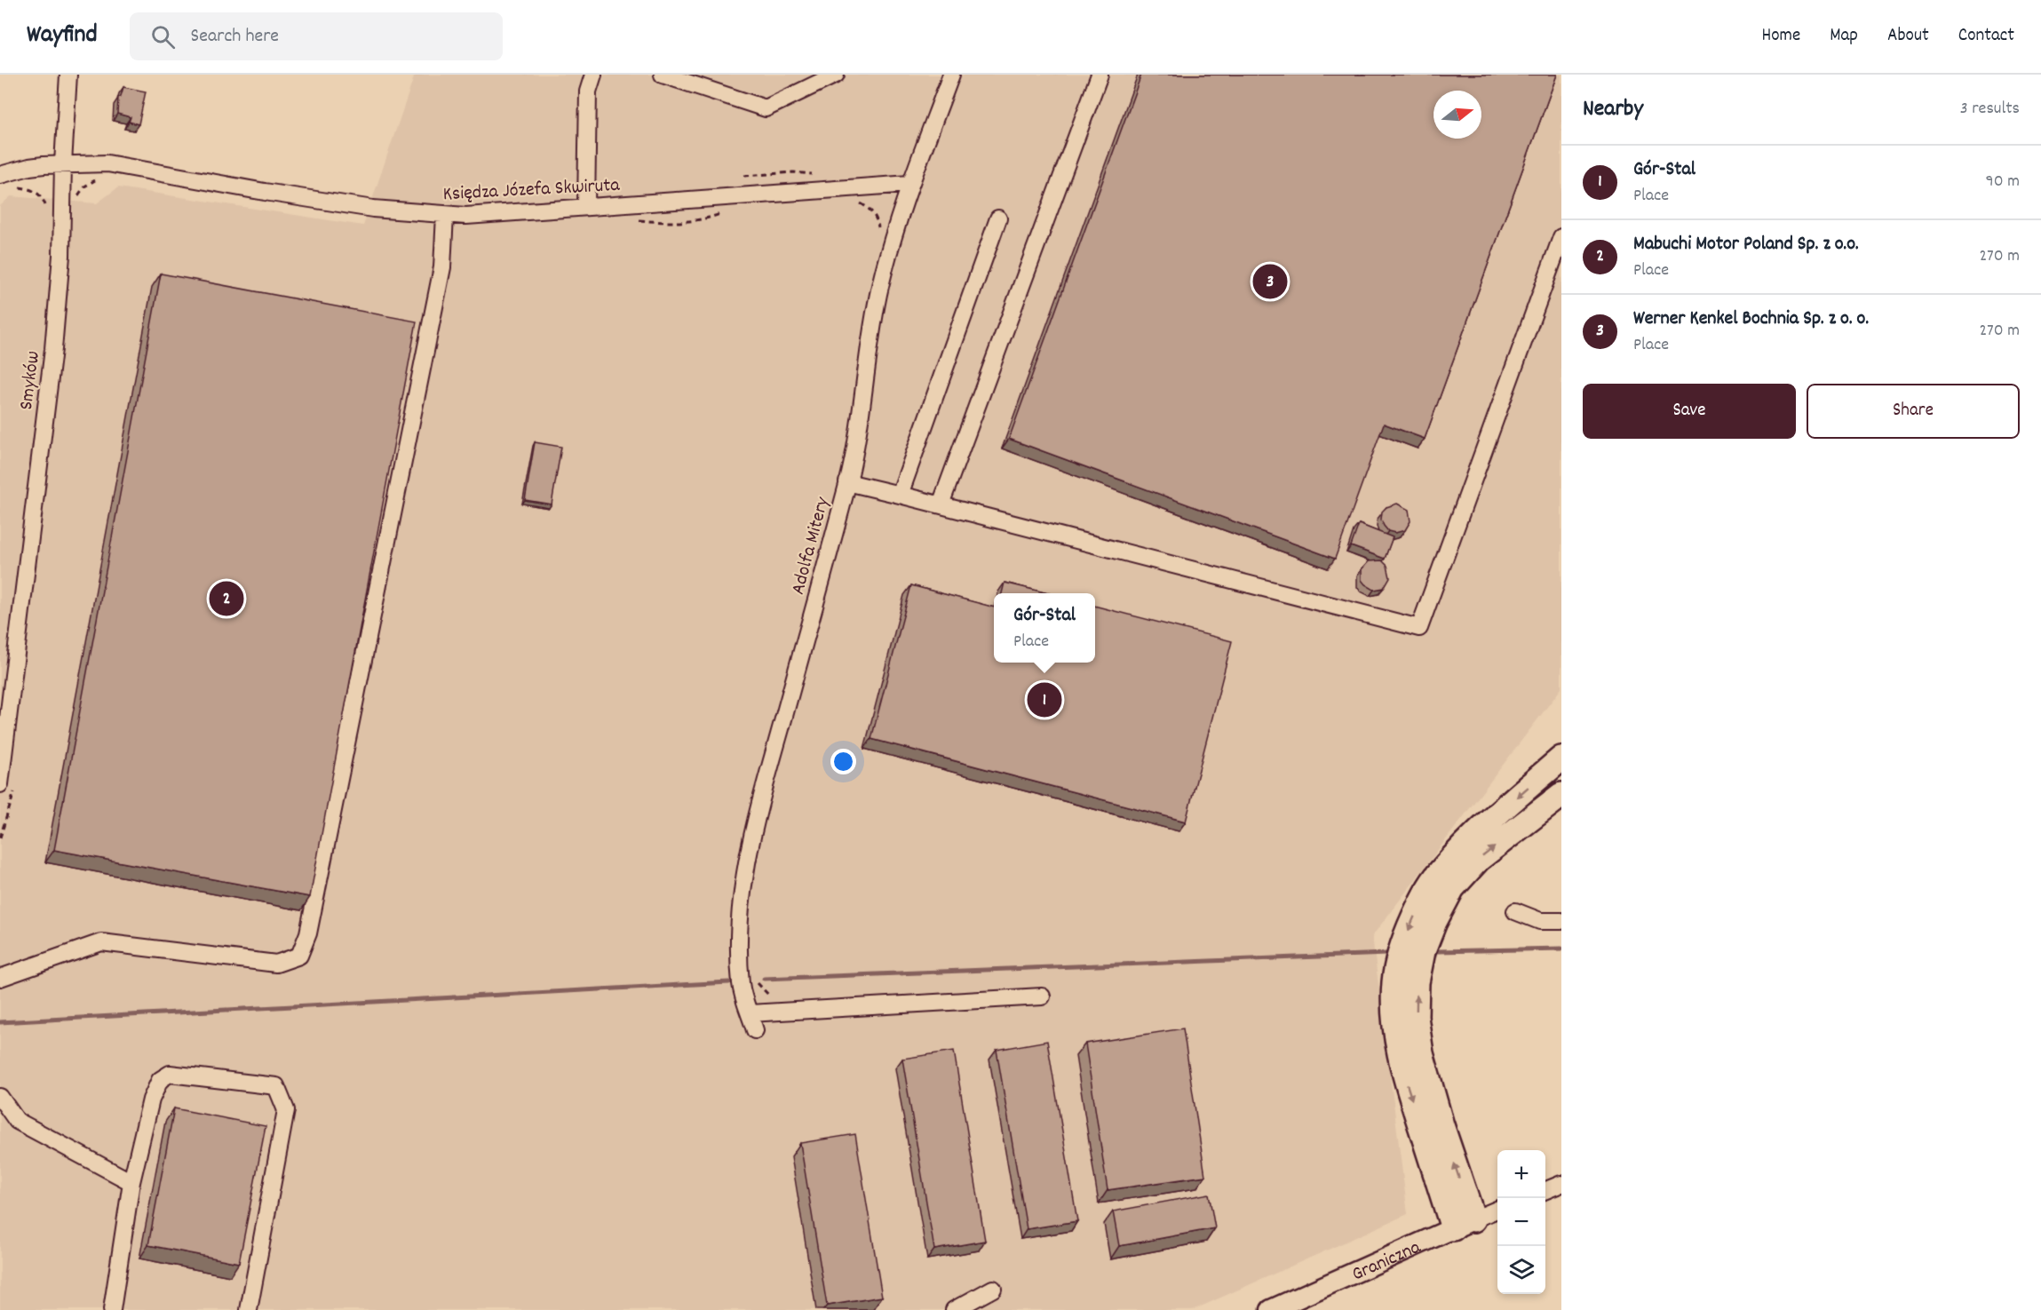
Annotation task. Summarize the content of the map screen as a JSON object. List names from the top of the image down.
{
  "streets": {
    "main road": ["Graniczna"],
    "street": ["Księdza Józefa Skwiruta", "Smyków", "Adolfa Mitery"]
  },
  "crossings": [
    ["Księdza Józefa Skwiruta", "Smyków"],
    ["Księdza Józefa Skwiruta", "Adolfa Mitery"]
  ],
  "north": "right",
  "page": {
    "header": "Wayfind",
    "search": "Search here",
    "nav": [
      "Home",
      "Map",
      "About",
      "Contact"
    ],
    "heading": ["Nearby", "3 results"],
    "list": [
      {
        "mark": "1",
        "name": "Gór-Stal",
        "note": "Place",
        "value": "90 m"
      },
      {
        "mark": "2",
        "name": "Mabuchi Motor Poland Sp. z o.o.",
        "note": "Place",
        "value": "270 m"
      },
      {
        "mark": "3",
        "name": "Werner Kenkel Bochnia Sp. z o. o.",
        "note": "Place",
        "value": "270 m"
      }
    ],
    "pins": ["3", "2", "1"],
    "buttons": ["Save", "Share"],
    "popup": ["Gór-Stal", "Place"],
    "map_buttons": ["+", "−"]
  }
}
